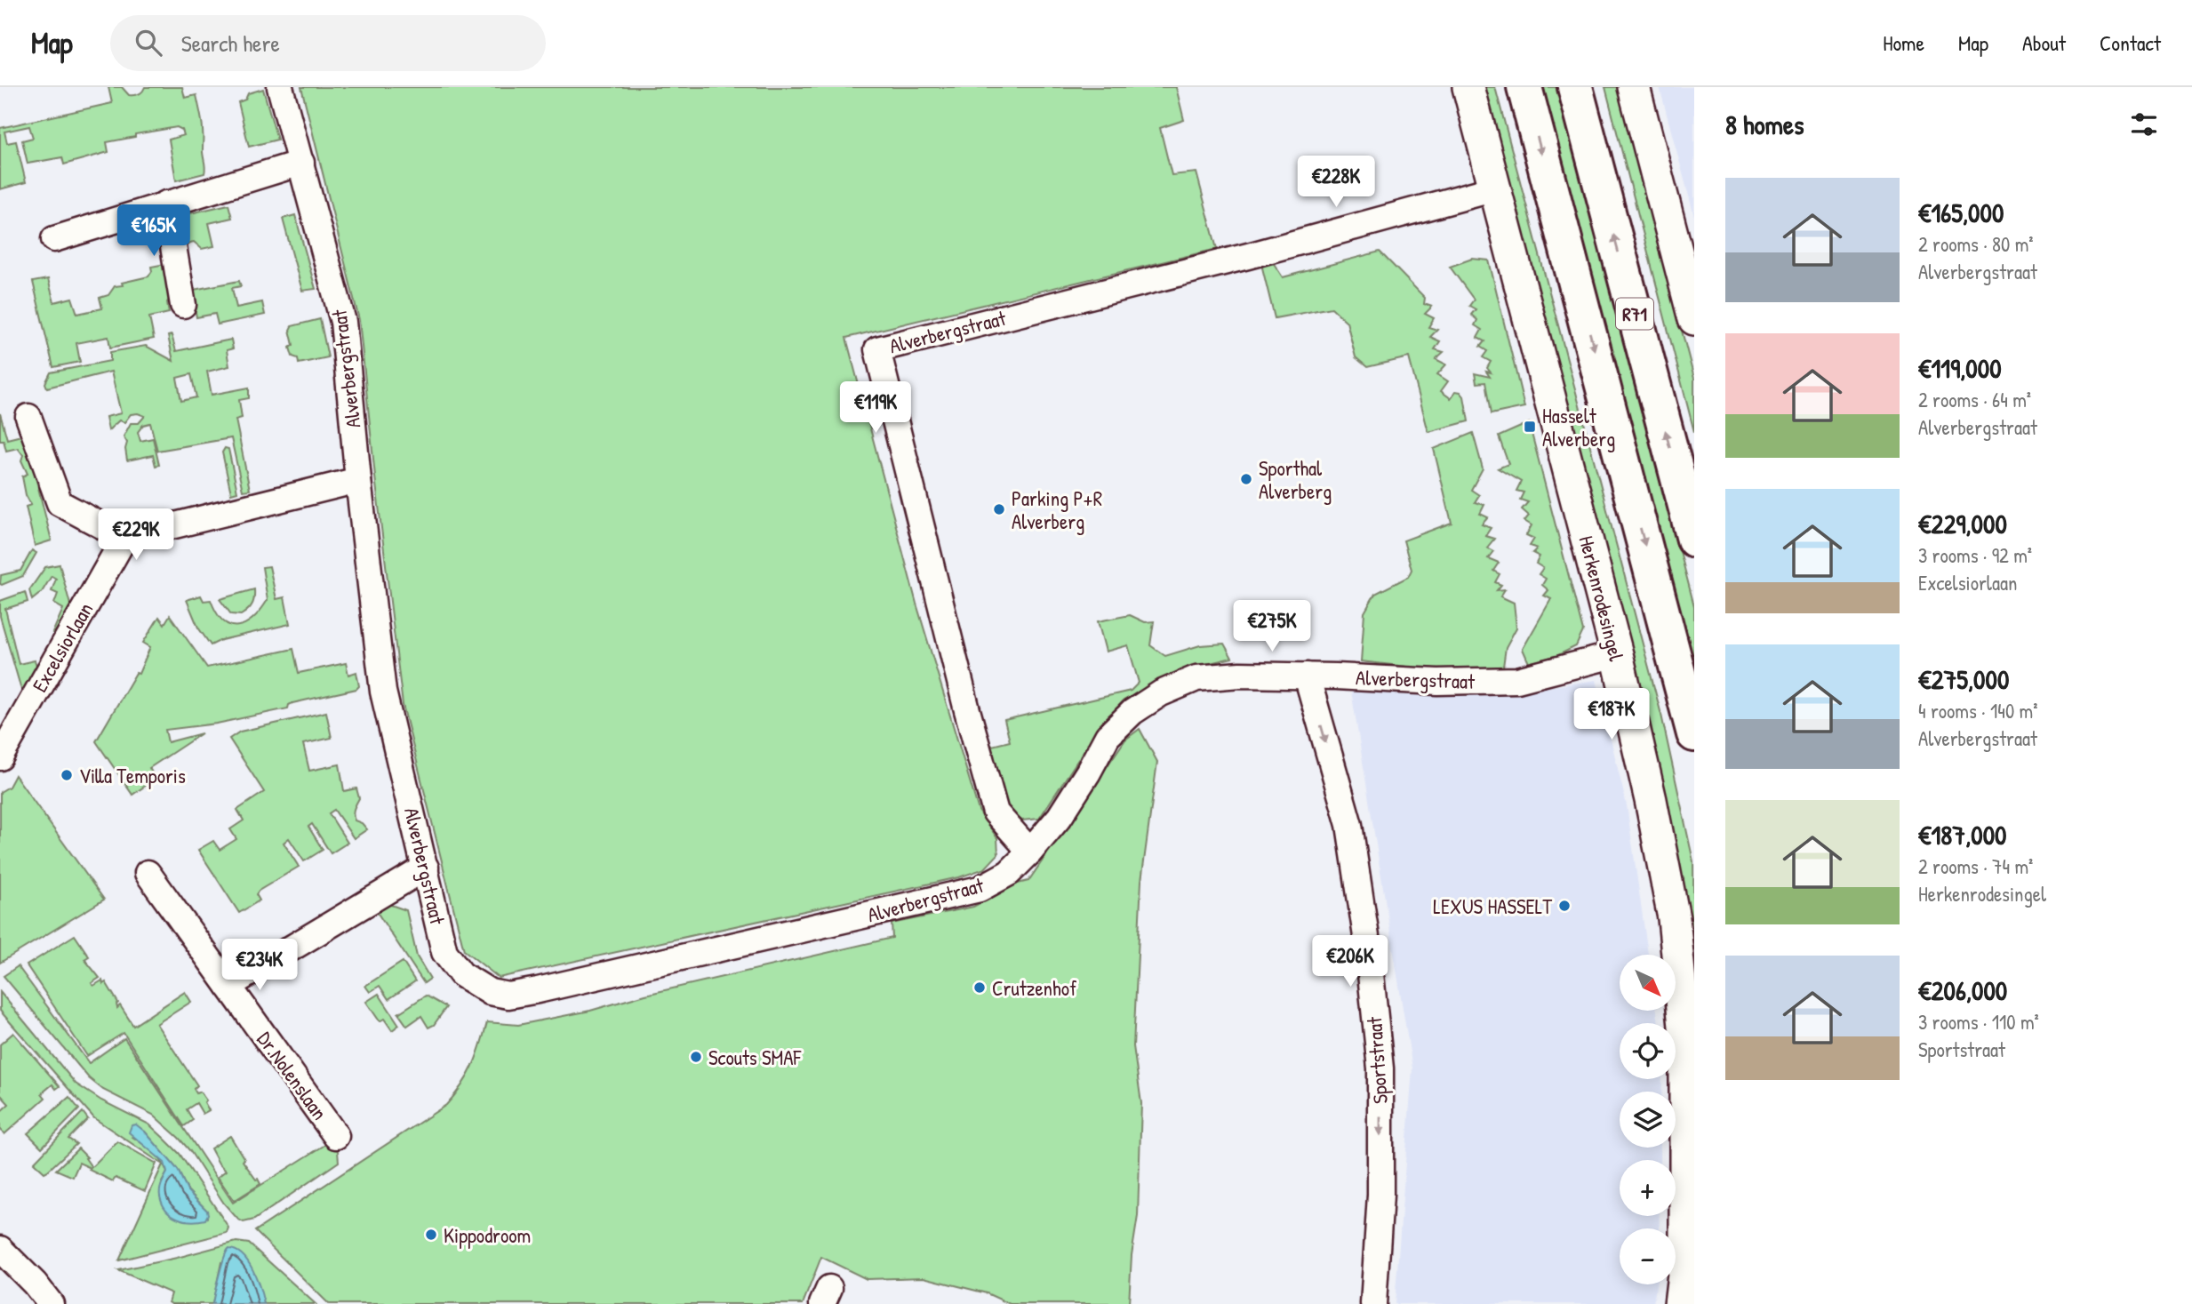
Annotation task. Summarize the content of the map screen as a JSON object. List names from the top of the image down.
{
  "streets": {
    "highway": ["R71"],
    "street": [
      "Alverbergstraat",
      "Herkenrodesingel",
      "Excelsiorlaan",
      "Sportstraat",
      "Dr.Nolenslaan"
    ]
  },
  "crossings": [
    ["Alverbergstraat", "Herkenrodesingel"],
    ["Alverbergstraat", "Sportstraat"]
  ],
  "one_way": ["Sportstraat"],
  "places": {
    "transit": ["Hasselt Alverberg"],
    "other": [
      "Sporthal Alverberg",
      "Parking P+R Alverberg",
      "Villa Temporis",
      "LEXUS HASSELT",
      "Crutzenhof",
      "Scouts SMAF",
      "Kippodroom"
    ]
  },
  "north": "bottom right",
  "page": {
    "header": "Map",
    "search": "Search here",
    "nav": [
      "Home",
      "Map",
      "About",
      "Contact"
    ],
    "heading": "8 homes",
    "price": [
      "€228K",
      "€165K",
      "€119K",
      "€229K",
      "€275K",
      "€187K",
      "€206K",
      "€234K"
    ],
    "list": [
      {
        "name": "€165,000",
        "note": "2 rooms · 80 m² · Alverbergstraat"
      },
      {
        "name": "€119,000",
        "note": "2 rooms · 64 m² · Alverbergstraat"
      },
      {
        "name": "€229,000",
        "note": "3 rooms · 92 m² · Excelsiorlaan"
      },
      {
        "name": "€275,000",
        "note": "4 rooms · 140 m² · Alverbergstraat"
      },
      {
        "name": "€187,000",
        "note": "2 rooms · 74 m² · Herkenrodesingel"
      },
      {
        "name": "€206,000",
        "note": "3 rooms · 110 m² · Sportstraat"
      }
    ],
    "map_buttons": ["+", "−"]
  }
}
